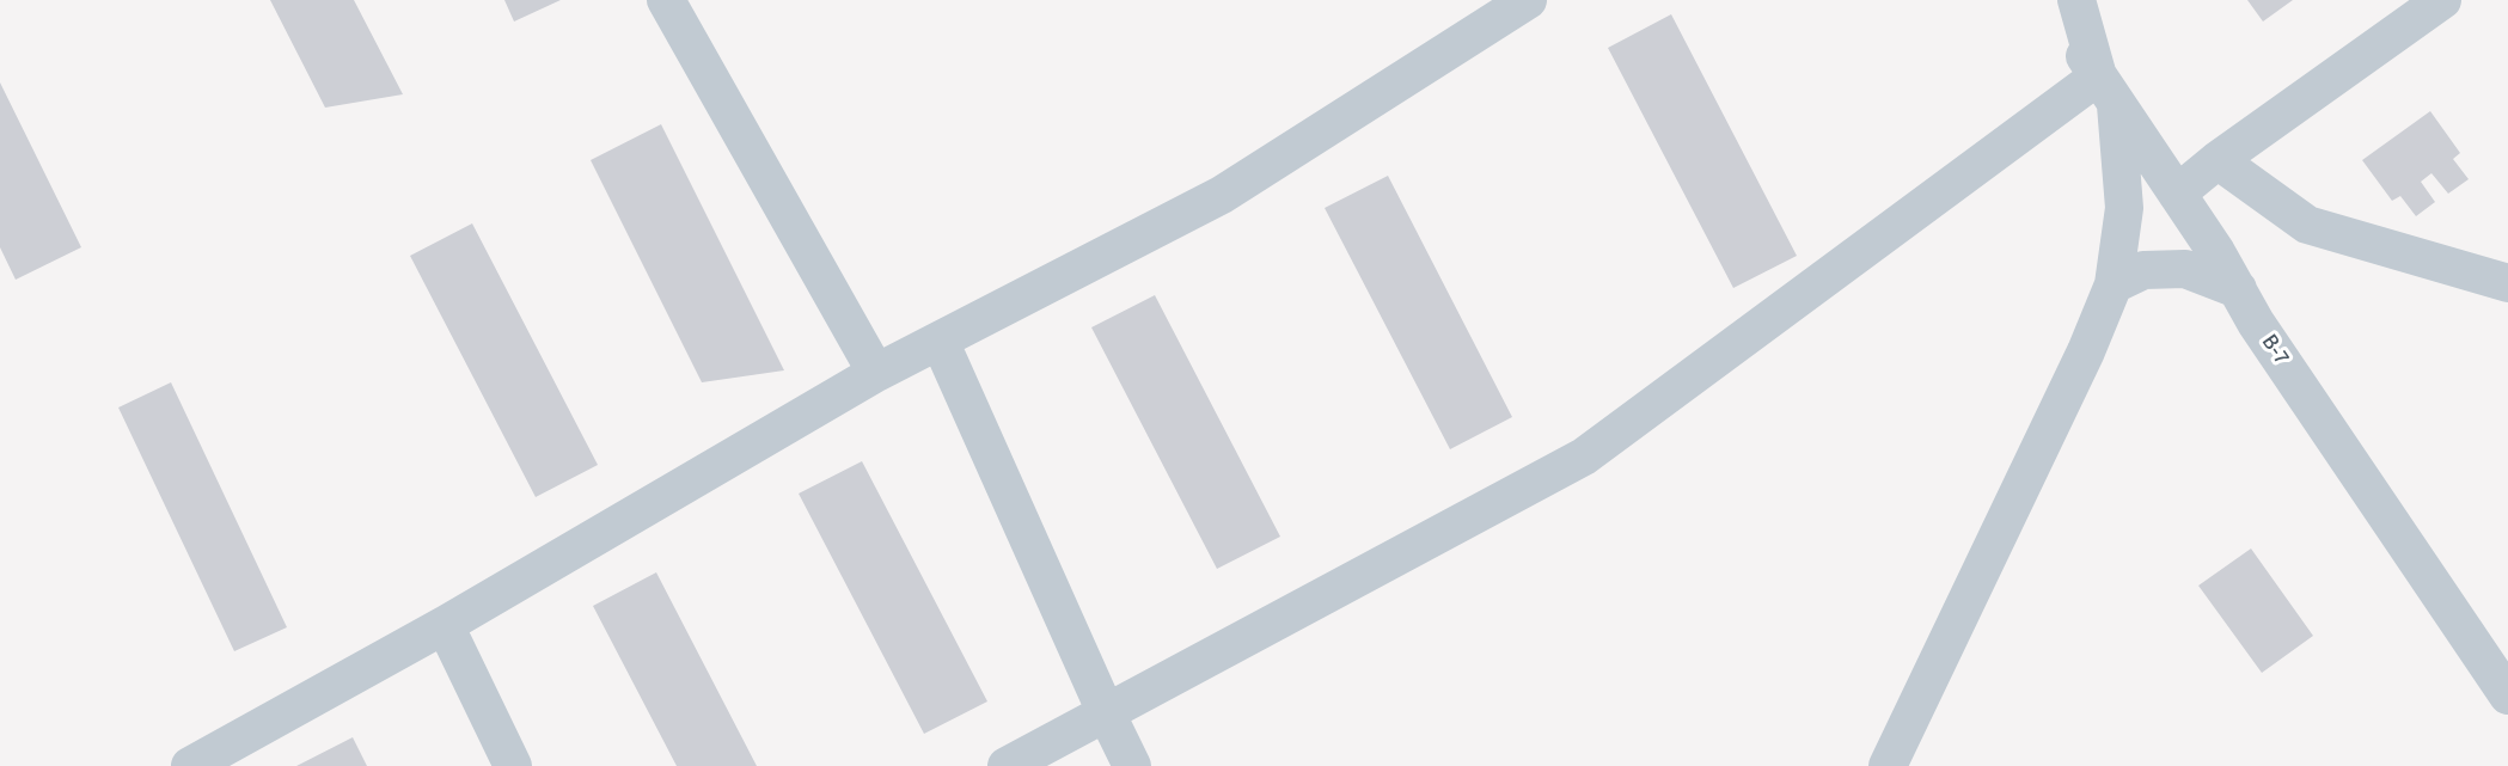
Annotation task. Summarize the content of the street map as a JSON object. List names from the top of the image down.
{
  "streets": {
    "street": ["B-7"]
  }
}
